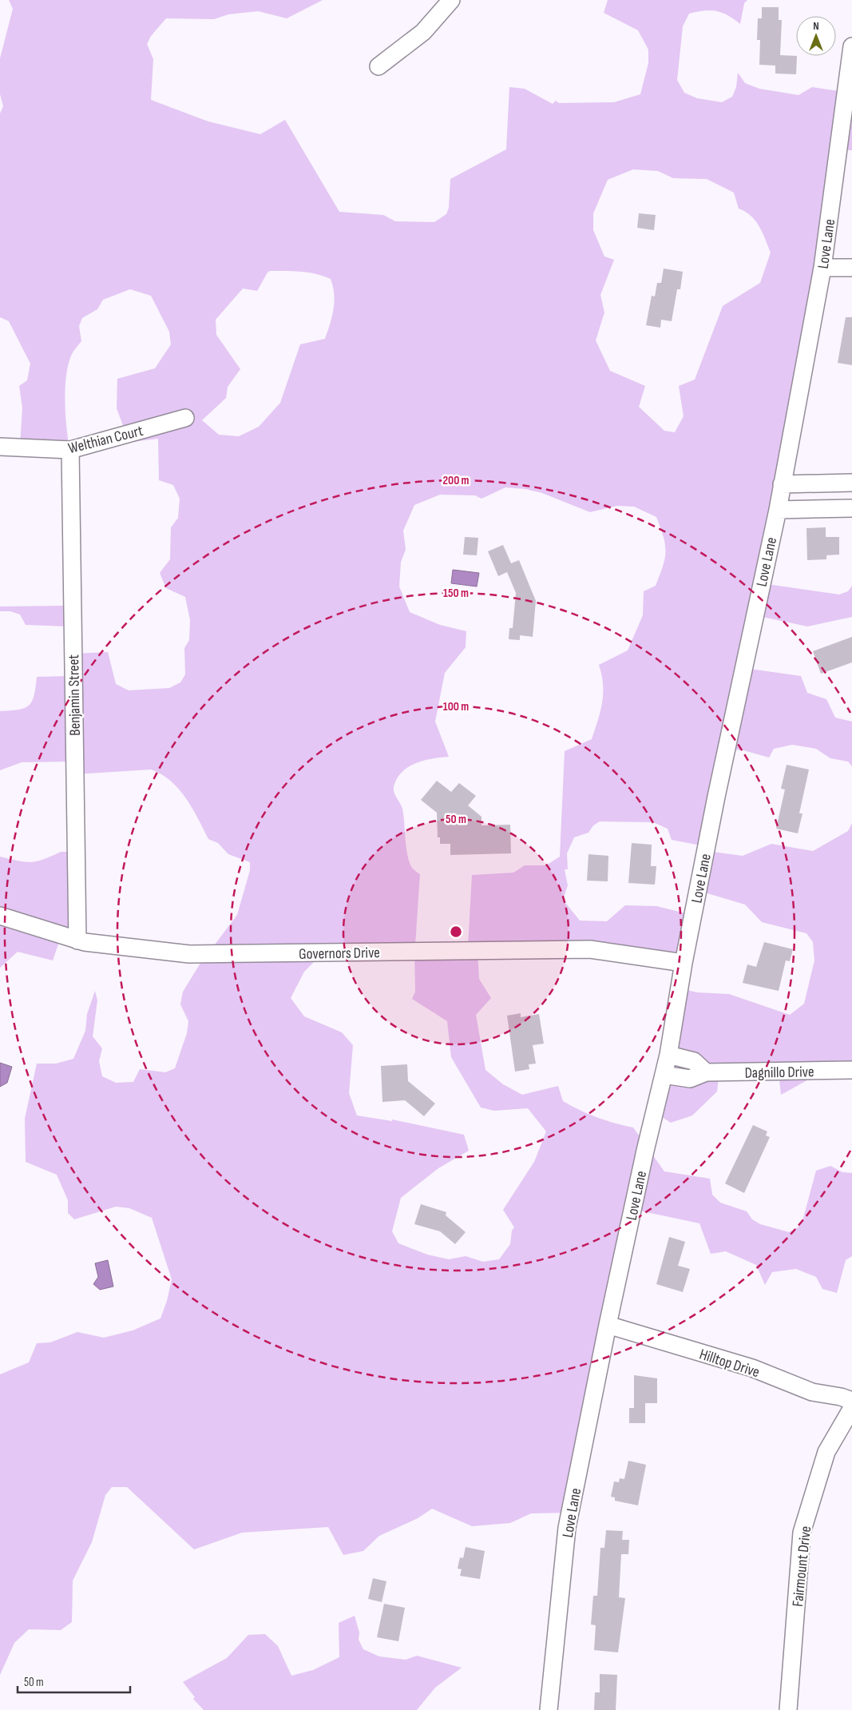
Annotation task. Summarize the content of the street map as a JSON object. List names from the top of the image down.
{
  "streets": {
    "street": [
      "Love Lane",
      "Welthian Court",
      "Benjamin Street",
      "Governors Drive",
      "Dagnillo Drive",
      "Hilltop Drive",
      "Fairmount Drive"
    ]
  },
  "crossings": [
    ["Love Lane", "Governors Drive"],
    ["Love Lane", "Dagnillo Drive"],
    ["Love Lane", "Hilltop Drive"],
    ["Welthian Court", "Benjamin Street"],
    ["Benjamin Street", "Governors Drive"]
  ],
  "scale_bar": "50 m",
  "north": "top",
  "rings": [
    "200 m",
    "150 m",
    "100 m",
    "50 m"
  ]
}
